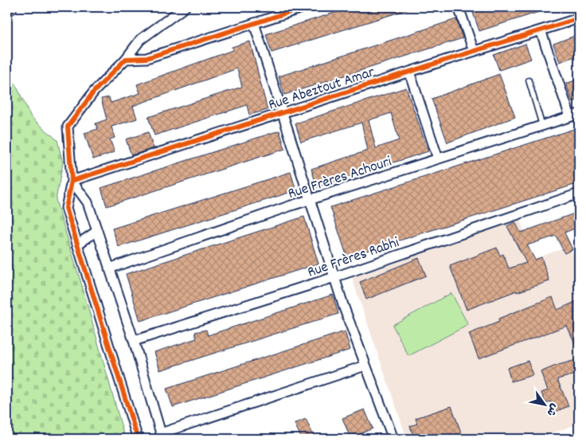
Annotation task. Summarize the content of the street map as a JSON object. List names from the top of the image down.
{
  "streets": {
    "street": ["Rue Abeztout Amar", "Rue Frères Achouri", "Rue Frères Rabhi"]
  },
  "north": "bottom right"
}
